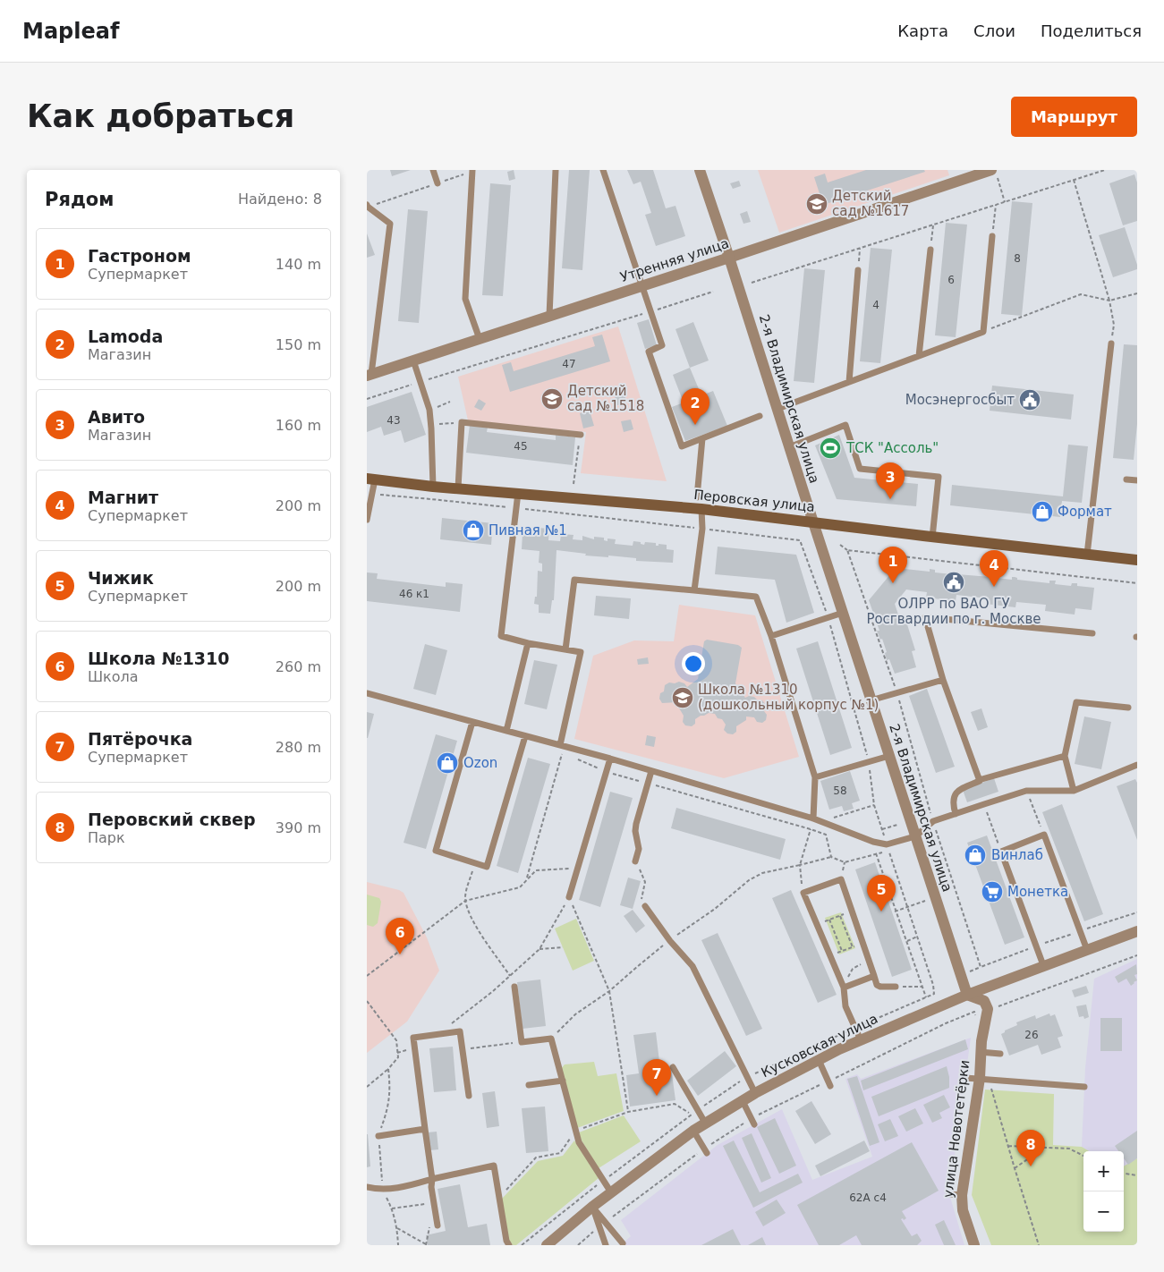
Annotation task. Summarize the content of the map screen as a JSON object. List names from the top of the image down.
{
  "streets": {
    "main road": ["Перовская улица"],
    "street": [
      "Утренняя улица",
      "2-я Владимирская улица",
      "Кусковская улица",
      "улица Новотетёрки"
    ]
  },
  "crossings": [
    ["Утренняя улица", "2-я Владимирская улица"],
    ["2-я Владимирская улица", "Перовская улица"],
    ["2-я Владимирская улица", "Кусковская улица"],
    ["2-я Владимирская улица", "улица Новотетёрки"],
    ["Кусковская улица", "улица Новотетёрки"]
  ],
  "places": {
    "school or university": ["Детский сад №1617", "Детский сад №1518", "Школа №1310 (дошкольный корпус №1)"],
    "public building": ["Мосэнергосбыт", "ОЛРР по ВАО ГУ Росгвардии по г. Москве"],
    "sports": ["ТСК \"Ассоль\""],
    "shop": [
      "Формат",
      "Пивная №1",
      "Ozon",
      "Винлаб"
    ],
    "supermarket": ["Монетка"]
  },
  "house_numbers": [
    "8",
    "6",
    "4",
    "47",
    "43",
    "45",
    "46 к1",
    "58",
    "26",
    "62А с4"
  ],
  "page": {
    "header": "Mapleaf",
    "nav": ["Карта", "Слои", "Поделиться"],
    "buttons": "Маршрут",
    "title": "Как добраться",
    "heading": ["Рядом", "Найдено: 8"],
    "list": [
      {
        "mark": "1",
        "name": "Гастроном",
        "note": "Супермаркет",
        "value": "140 m"
      },
      {
        "mark": "2",
        "name": "Lamoda",
        "note": "Магазин",
        "value": "150 m"
      },
      {
        "mark": "3",
        "name": "Авито",
        "note": "Магазин",
        "value": "160 m"
      },
      {
        "mark": "4",
        "name": "Магнит",
        "note": "Супермаркет",
        "value": "200 m"
      },
      {
        "mark": "5",
        "name": "Чижик",
        "note": "Супермаркет",
        "value": "200 m"
      },
      {
        "mark": "6",
        "name": "Школа №1310",
        "note": "Школа",
        "value": "260 m"
      },
      {
        "mark": "7",
        "name": "Пятёрочка",
        "note": "Супермаркет",
        "value": "280 m"
      },
      {
        "mark": "8",
        "name": "Перовский сквер",
        "note": "Парк",
        "value": "390 m"
      }
    ],
    "pins": [
      "2",
      "3",
      "1",
      "4",
      "5",
      "6",
      "7",
      "8"
    ],
    "map_buttons": ["+", "−"]
  }
}
